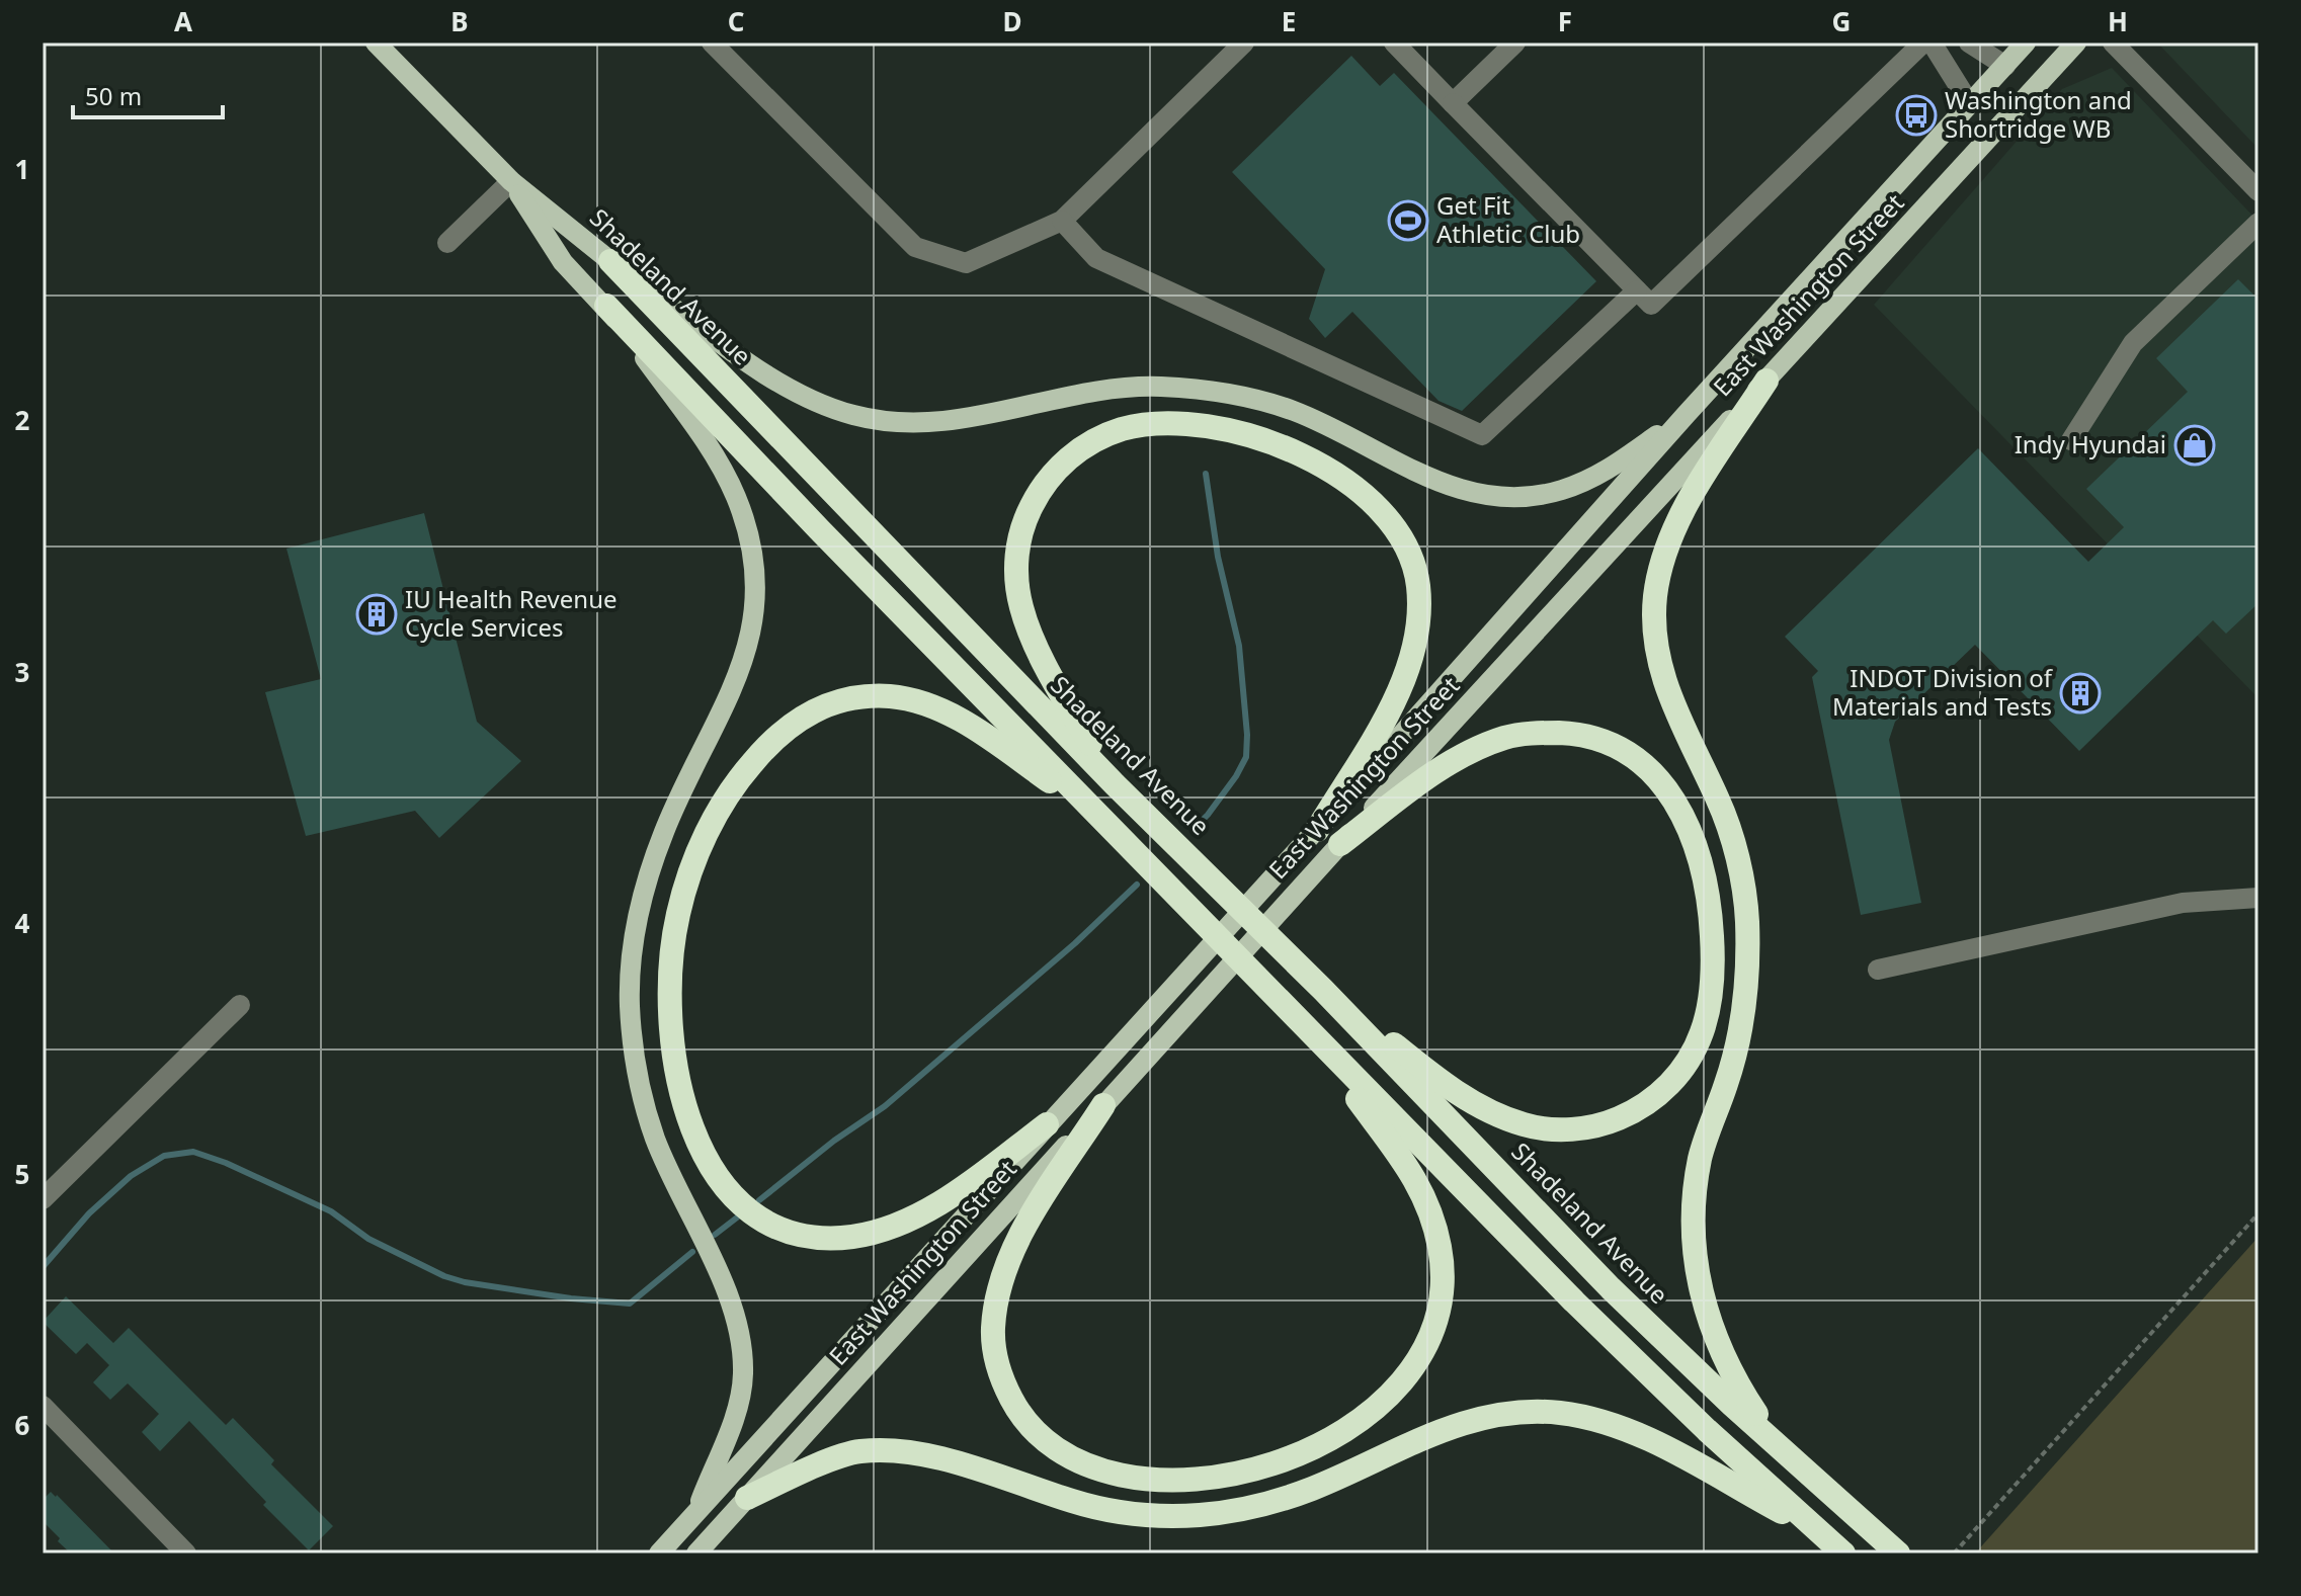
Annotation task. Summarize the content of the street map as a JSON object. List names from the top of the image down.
{
  "streets": {
    "highway": ["Shadeland Avenue"],
    "main road": ["East Washington Street"]
  },
  "places": {
    "bus stop": ["Washington and Shortridge WB"],
    "sports": ["Get Fit Athletic Club"],
    "shop": ["Indy Hyundai"],
    "building": ["IU Health Revenue Cycle Services", "INDOT Division of Materials and Tests"]
  },
  "scale_bar": "50 m",
  "grid": {
    "columns": [
      "A",
      "B",
      "C",
      "D",
      "E",
      "F",
      "G",
      "H"
    ],
    "rows": [
      "1",
      "2",
      "3",
      "4",
      "5",
      "6"
    ]
  }
}
